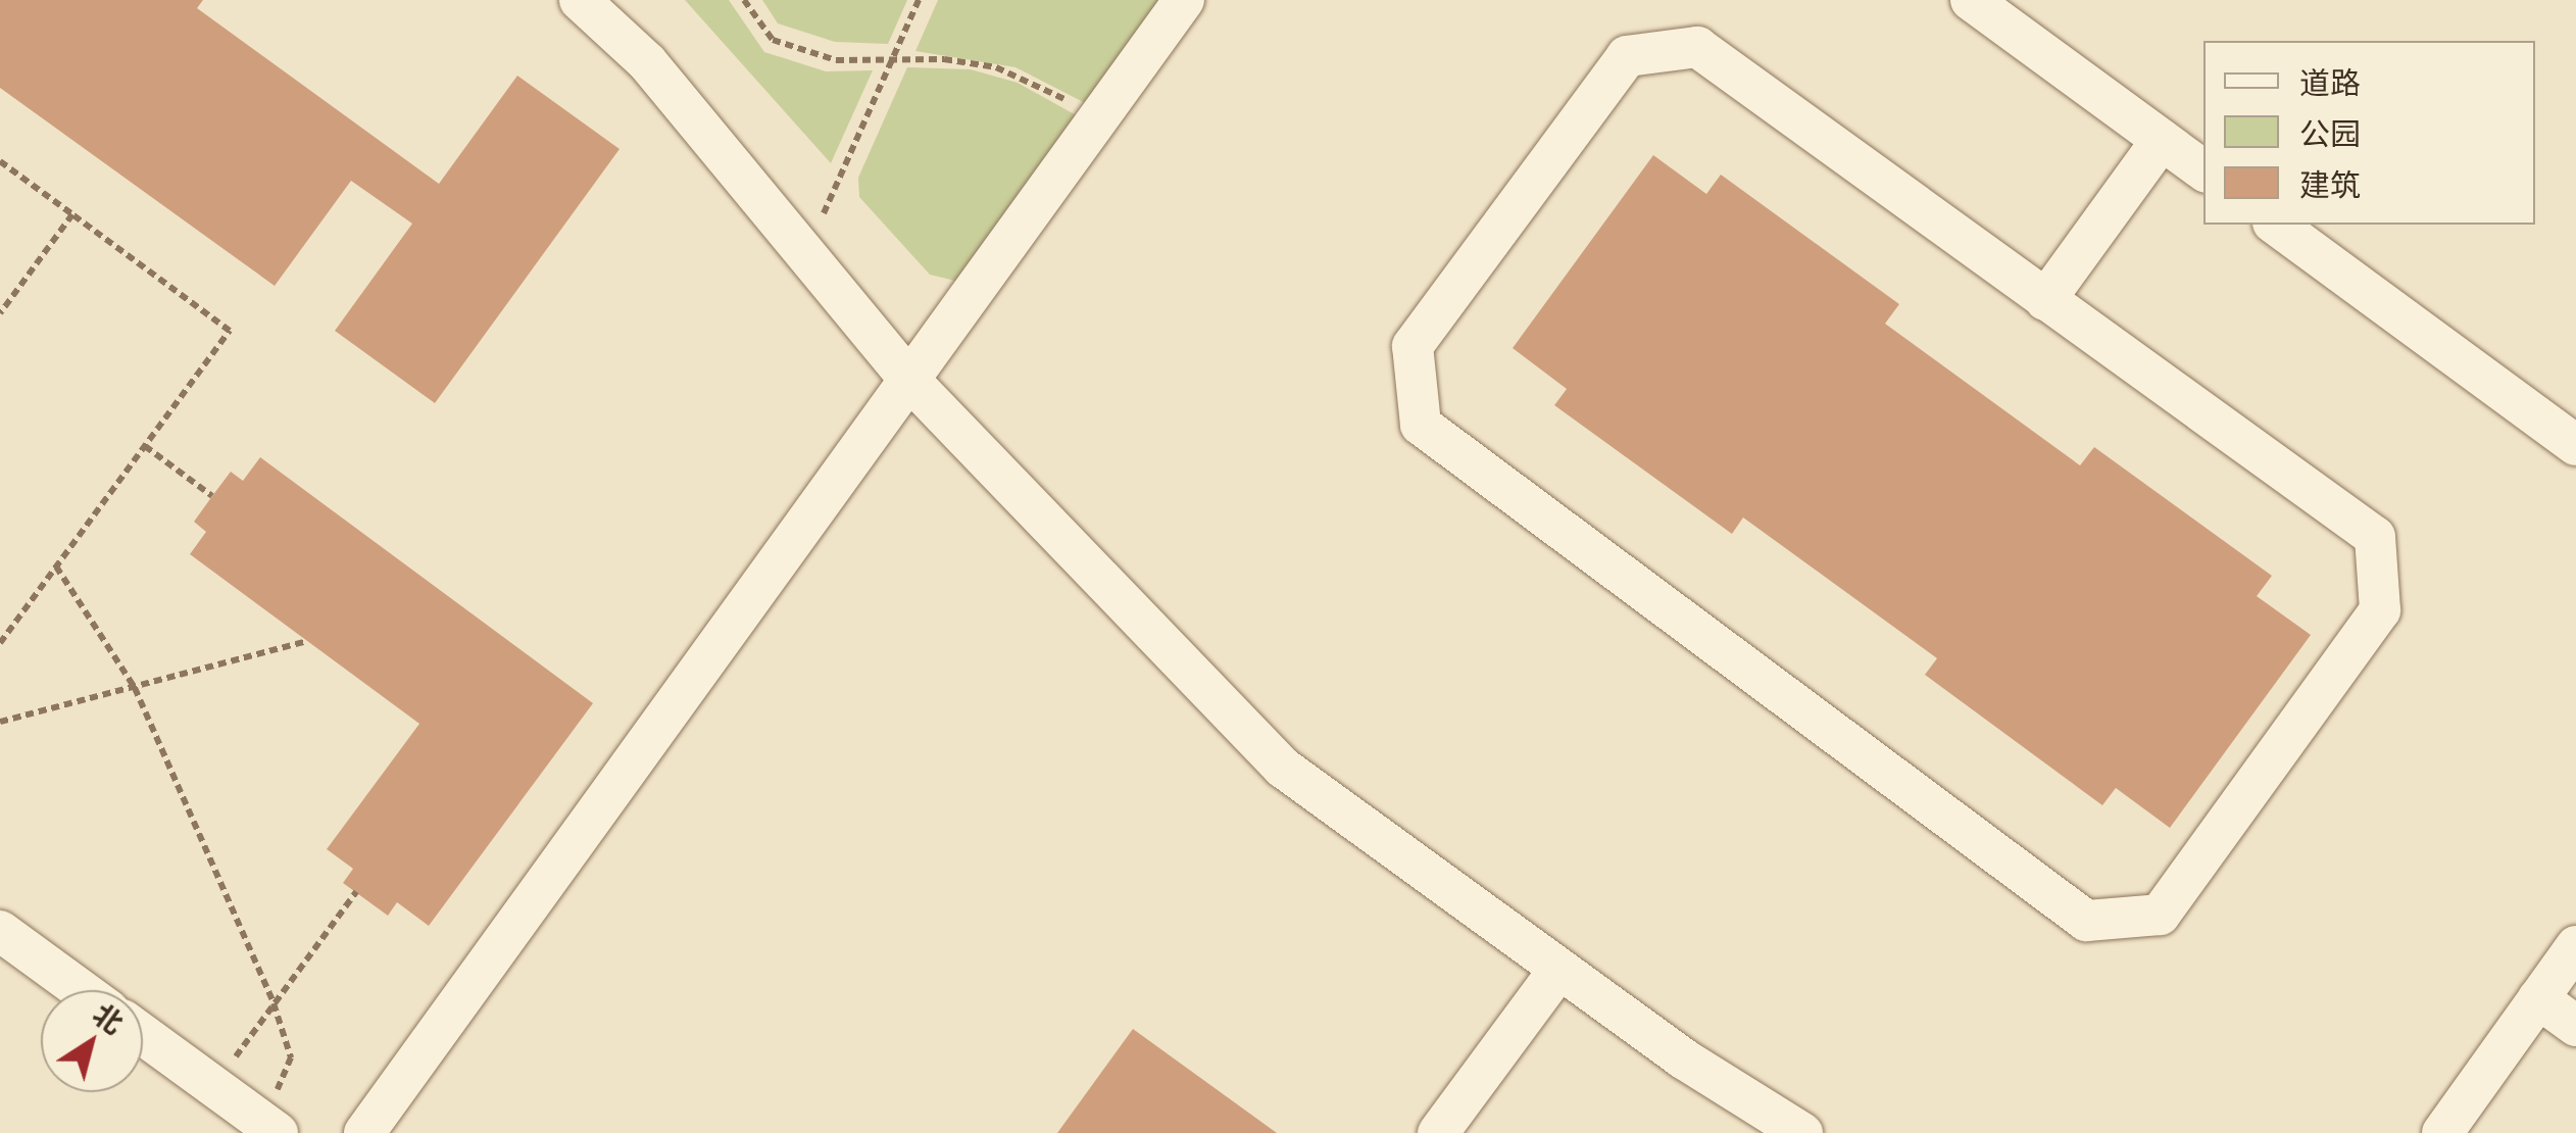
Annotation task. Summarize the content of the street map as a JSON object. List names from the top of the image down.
{
  "legend": ["道路", "公园", "建筑"],
  "north": "top right"
}
